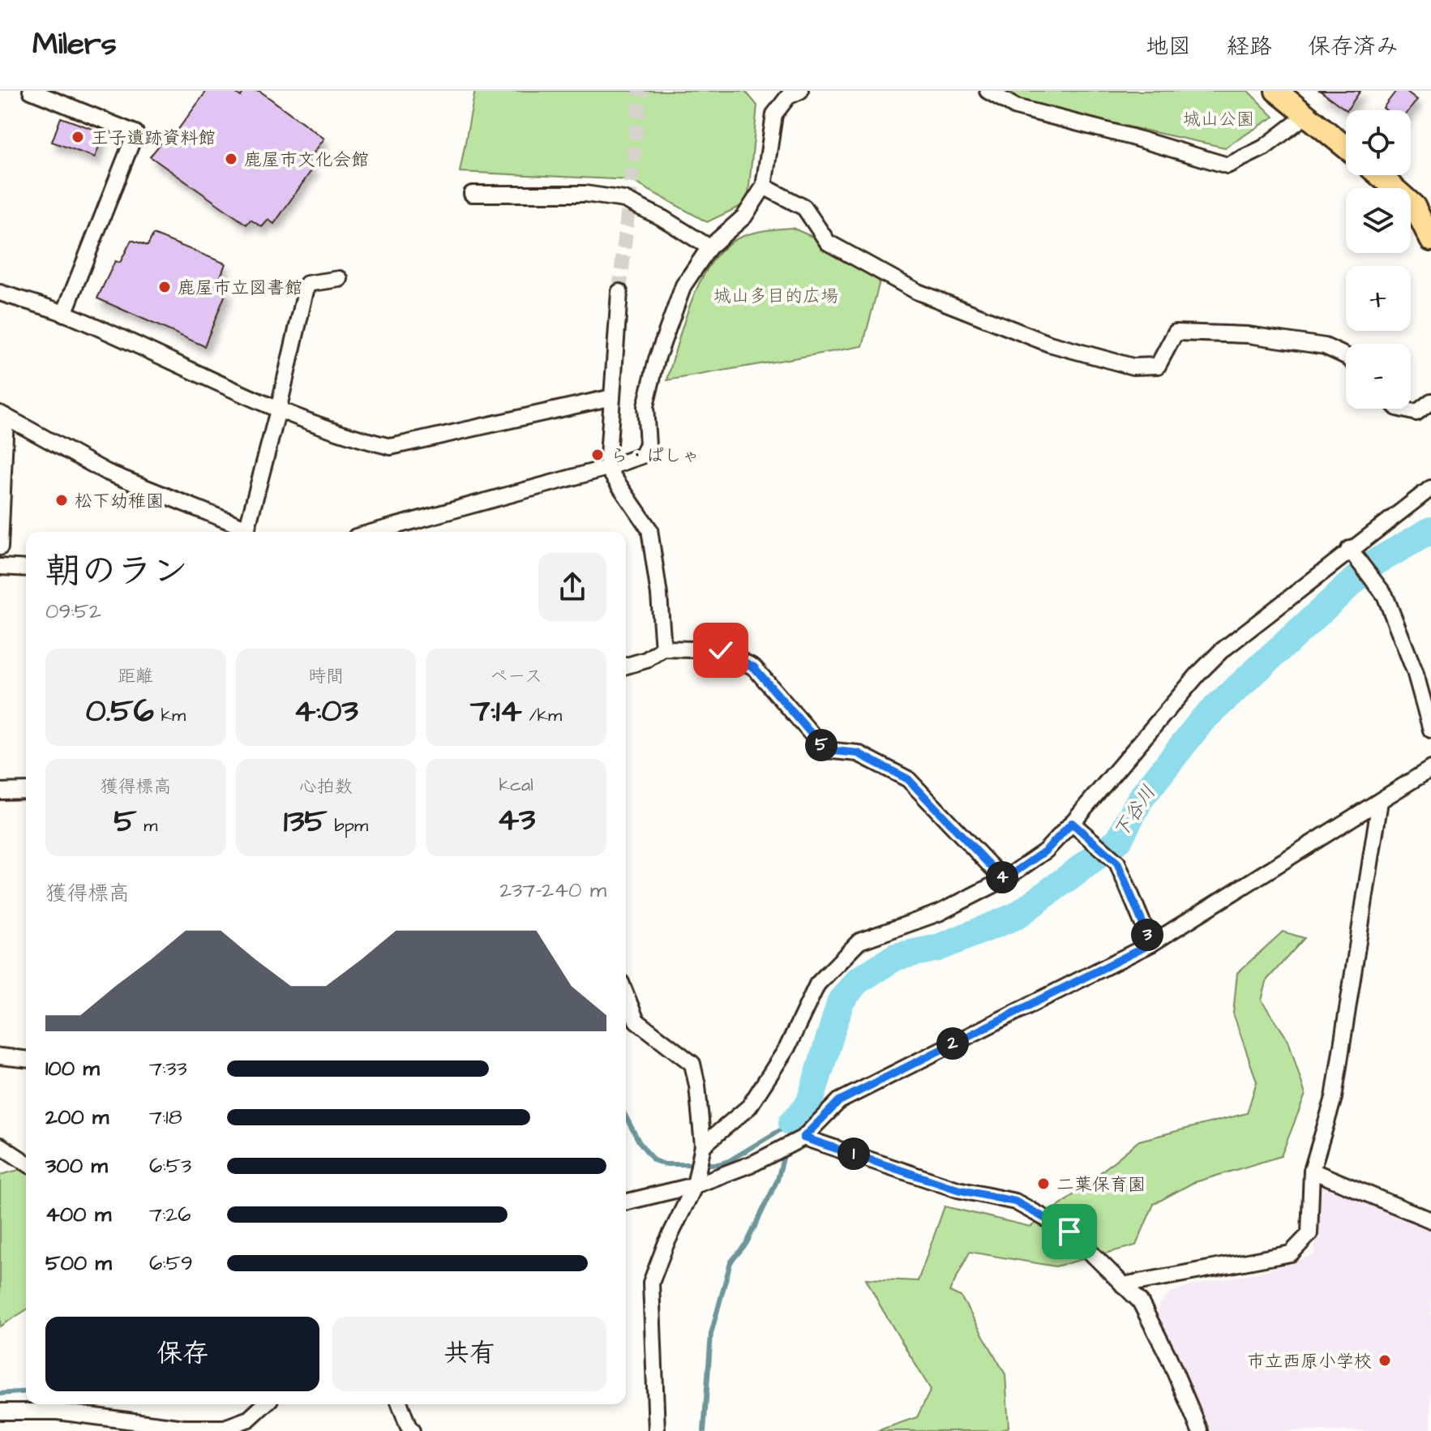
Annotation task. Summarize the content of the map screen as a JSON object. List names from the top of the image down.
{
  "water": ["下谷川"],
  "parks": ["城山公園", "城山多目的広場"],
  "places": [
    "王子遺跡資料館",
    "鹿屋市文化会館",
    "鹿屋市立図書館",
    "ら・ぱしゃ",
    "松下幼稚園",
    "二葉保育園",
    "市立西原小学校"
  ],
  "page": {
    "header": "Milers",
    "nav": ["地図", "経路", "保存済み"],
    "map_buttons": ["+", "−"],
    "heading": ["朝のラン", "09:52"],
    "stats": [
      ["距離", "0.56 km"],
      ["時間", "4:03"],
      ["ペース", "7:14 /km"],
      ["獲得標高", "5 m"],
      ["心拍数", "135 bpm"],
      ["kcal", "43"]
    ],
    "pins": [
      "5",
      "4",
      "3",
      "2",
      "1"
    ],
    "chart": ["獲得標高", "237–240 m"],
    "list": [
      {
        "name": "100 m",
        "note": "7:33"
      },
      {
        "name": "200 m",
        "note": "7:18"
      },
      {
        "name": "300 m",
        "note": "6:53"
      },
      {
        "name": "400 m",
        "note": "7:26"
      },
      {
        "name": "500 m",
        "note": "6:59"
      }
    ],
    "buttons": ["保存", "共有"]
  }
}
